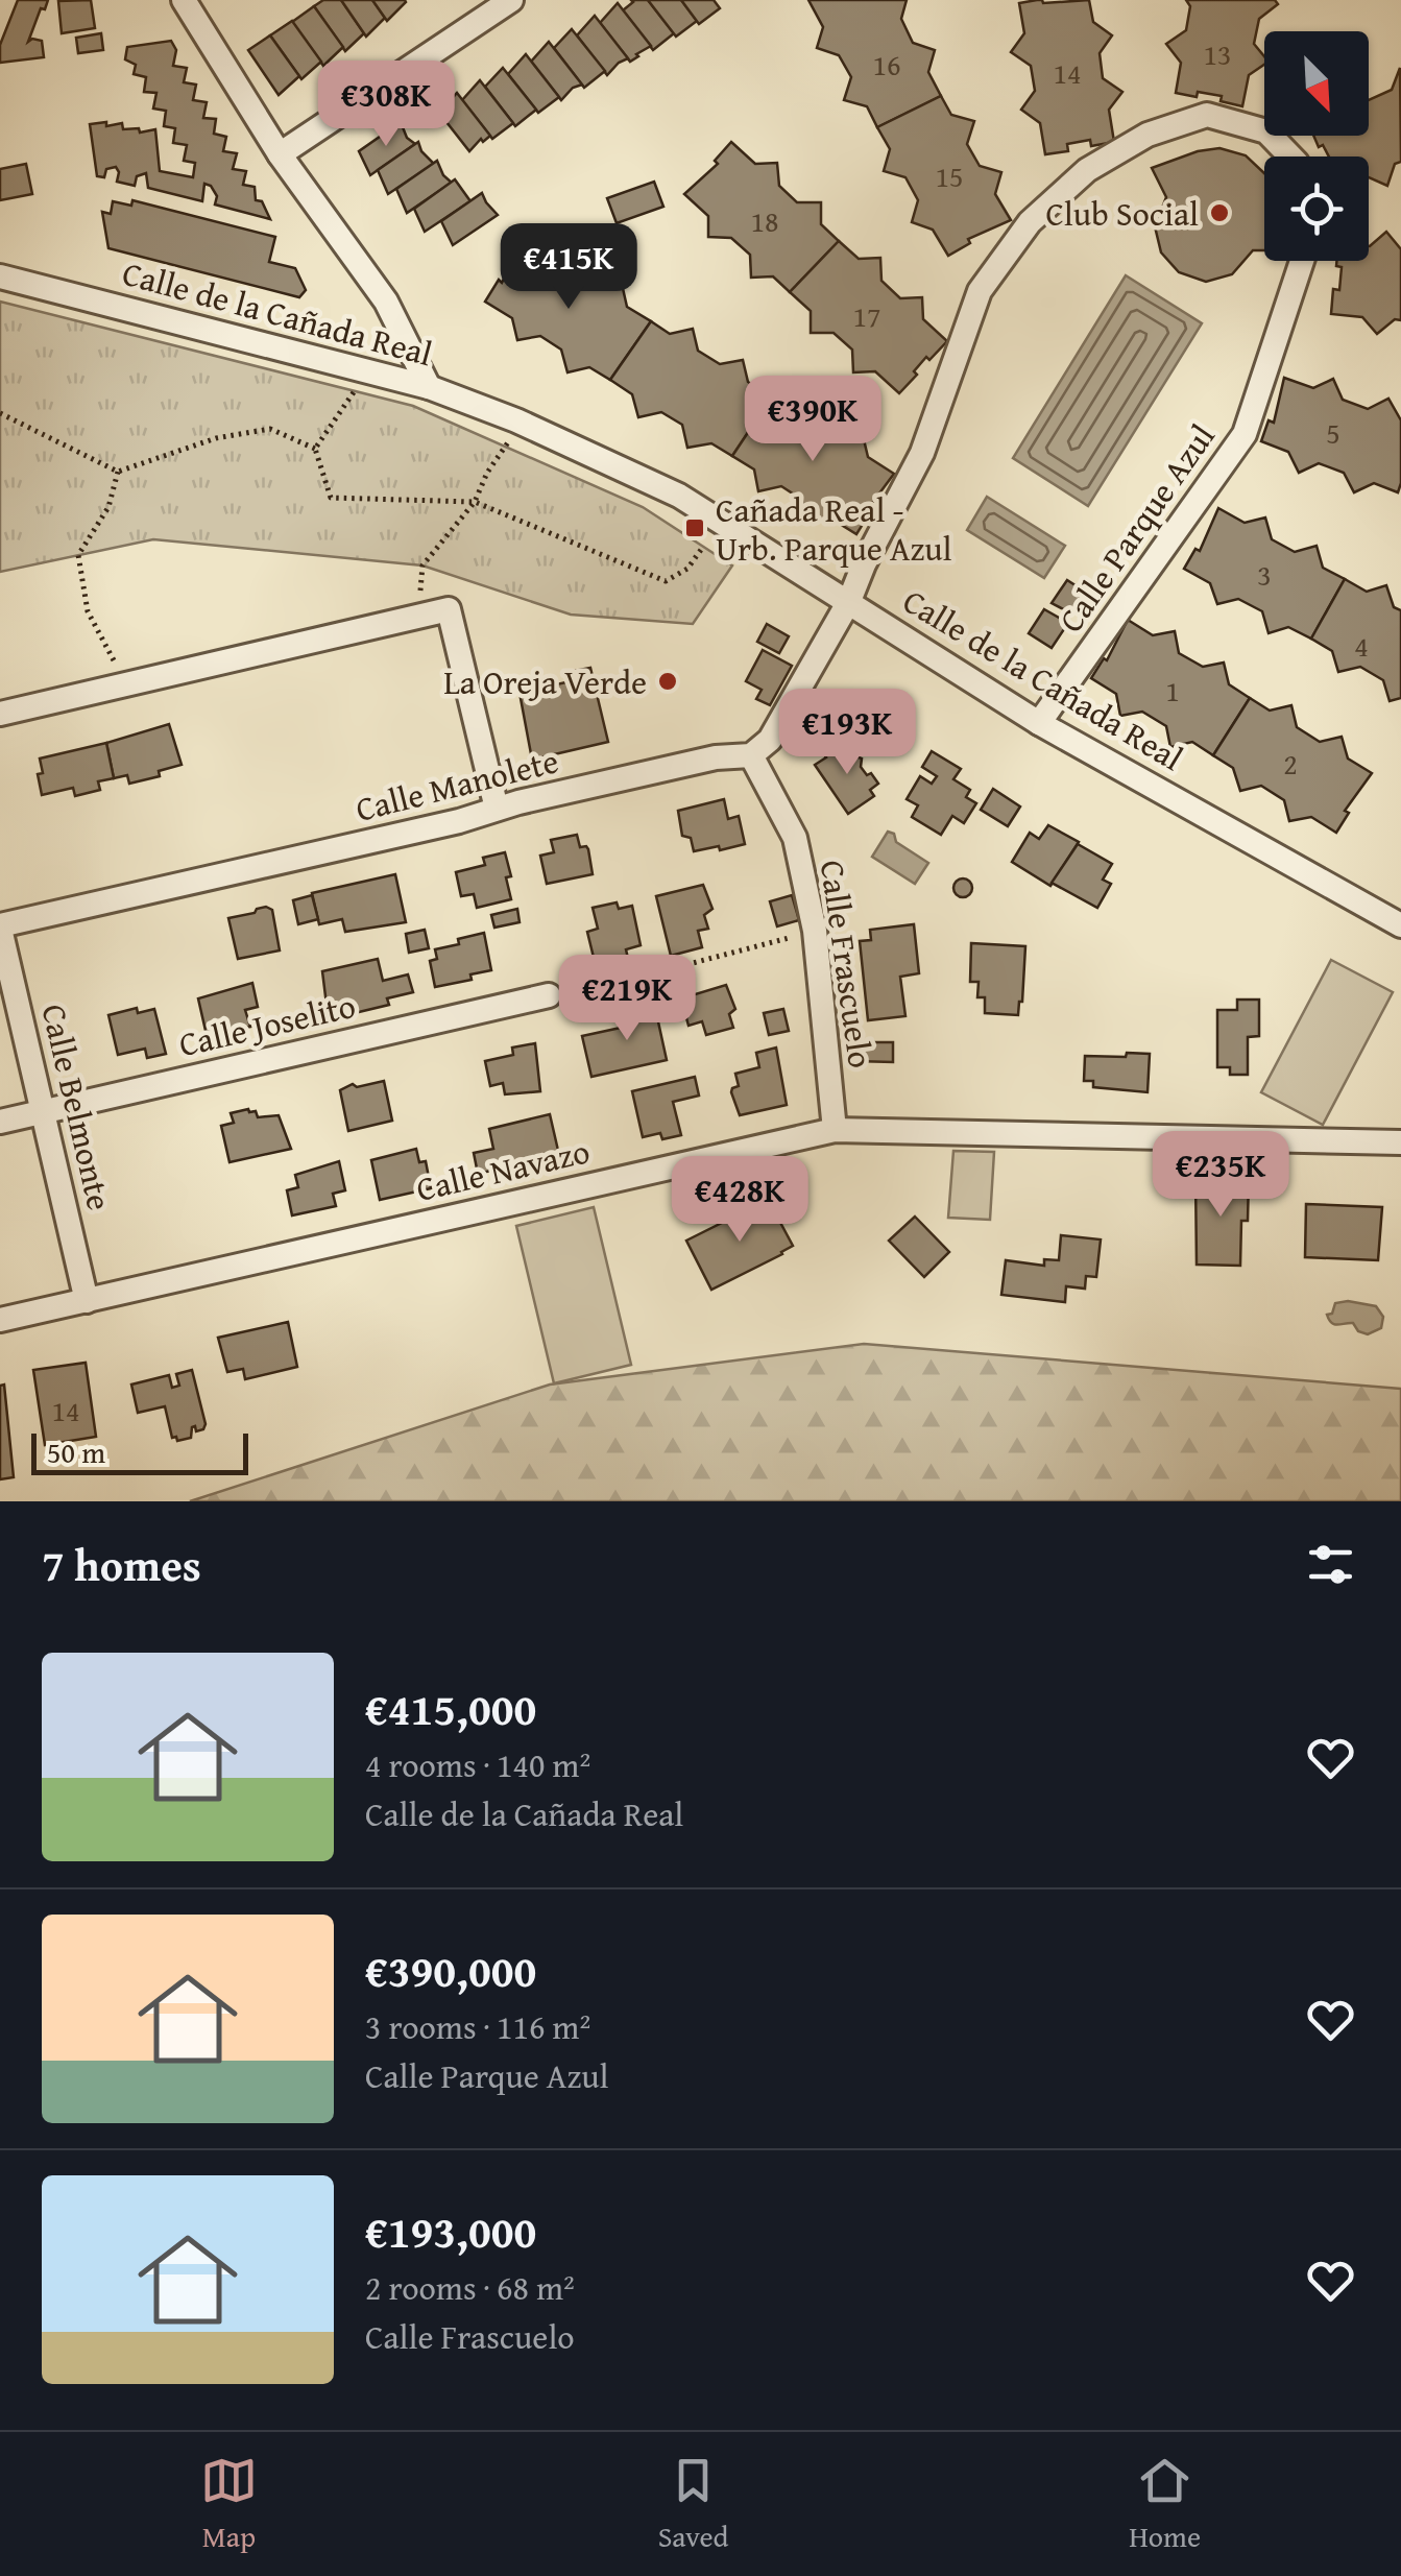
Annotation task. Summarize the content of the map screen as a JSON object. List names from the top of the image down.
{
  "streets": {
    "street": [
      "Calle de la Cañada Real",
      "Calle Parque Azul",
      "Calle Manolete",
      "Calle Frascuelo",
      "Calle Joselito",
      "Calle Belmonte",
      "Calle Navazo"
    ]
  },
  "crossings": [
    ["Calle de la Cañada Real", "Calle Parque Azul"],
    ["Calle Manolete", "Calle Frascuelo"],
    ["Calle Manolete", "Calle Belmonte"],
    ["Calle Frascuelo", "Calle Navazo"],
    ["Calle Joselito", "Calle Belmonte"],
    ["Calle Belmonte", "Calle Navazo"]
  ],
  "places": {
    "other": ["Club Social", "La Oreja Verde"],
    "transit": ["Cañada Real - Urb. Parque Azul"]
  },
  "house_numbers": [
    "13",
    "16",
    "14",
    "15",
    "18",
    "17",
    "5",
    "3",
    "4",
    "1",
    "2",
    "14"
  ],
  "scale_bar": "50 m",
  "north": "bottom right",
  "page": {
    "price": [
      "€308K",
      "€415K",
      "€390K",
      "€193K",
      "€219K",
      "€235K",
      "€428K"
    ],
    "scale": "50 m",
    "heading": "7 homes",
    "list": [
      {
        "name": "€415,000",
        "note": "4 rooms · 140 m² · Calle de la Cañada Real"
      },
      {
        "name": "€390,000",
        "note": "3 rooms · 116 m² · Calle Parque Azul"
      },
      {
        "name": "€193,000",
        "note": "2 rooms · 68 m² · Calle Frascuelo"
      }
    ],
    "tabs": ["Map", "Saved", "Home"]
  }
}
